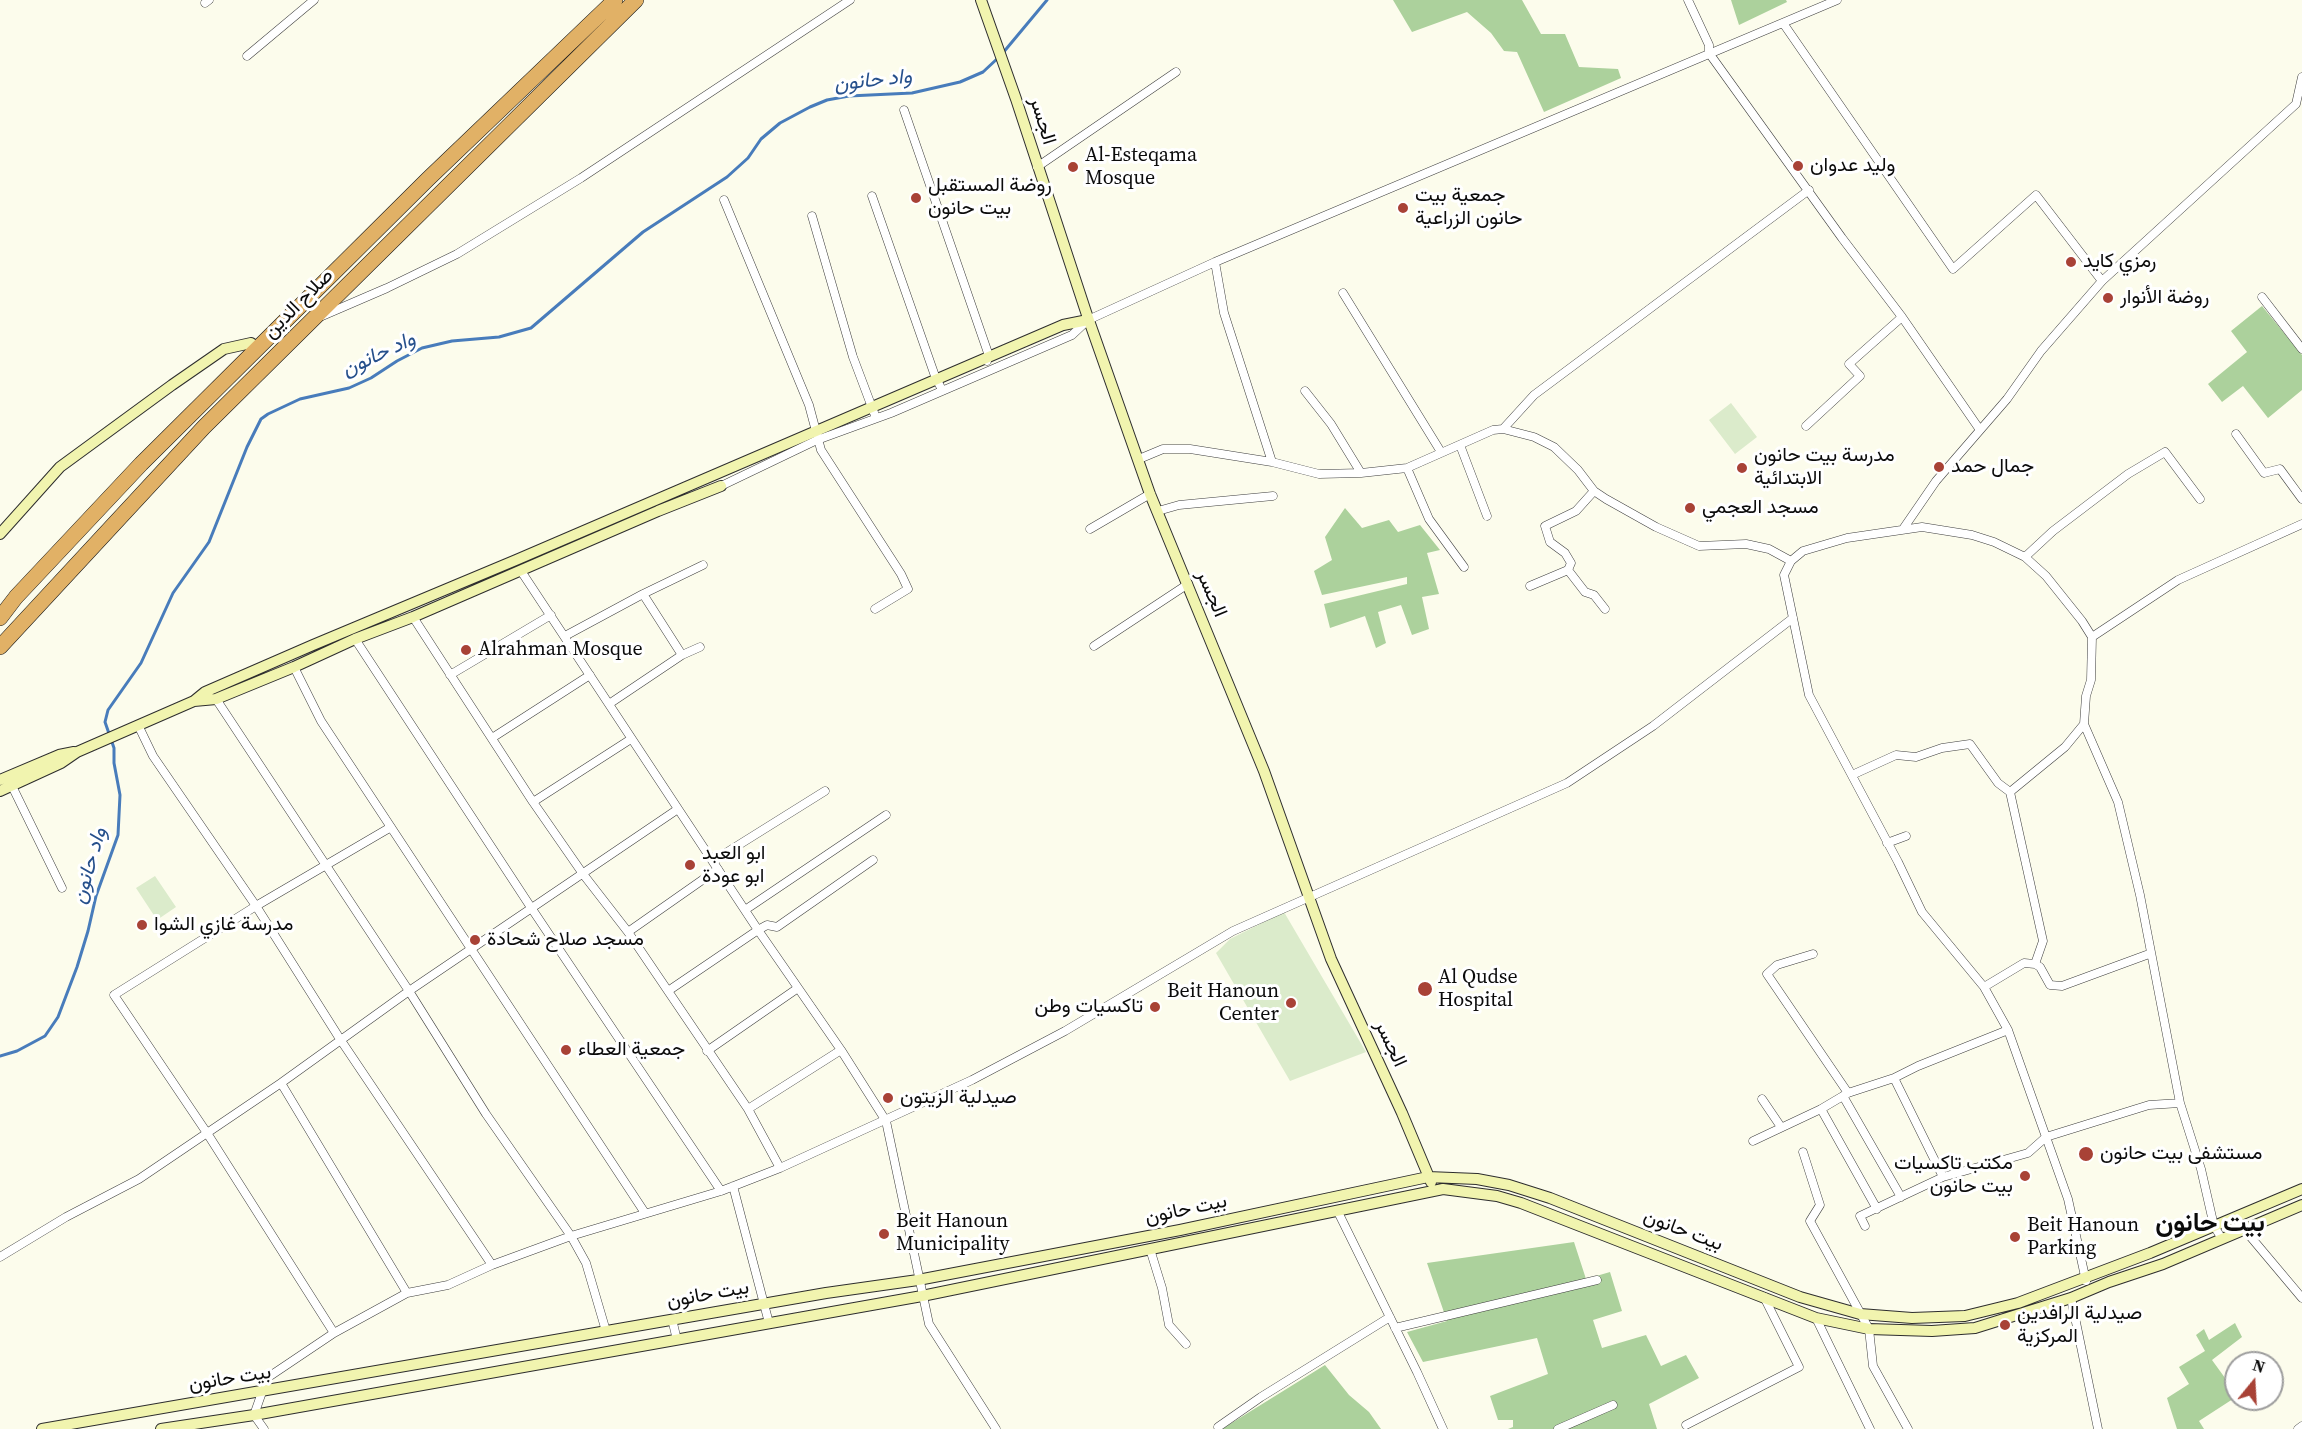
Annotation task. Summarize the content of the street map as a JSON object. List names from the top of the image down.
{
  "streets": {
    "highway": ["صلاح الدين"],
    "main road": ["الجسر", "بيت حانون"]
  },
  "crossings": [
    ["الجسر", "بيت حانون"]
  ],
  "districts": ["بيت حانون"],
  "water": ["واد حانون"],
  "places": [
    "وليد عدوان",
    "Al-Esteqama Mosque",
    "روضة المستقبل بيت حانون",
    "جمعية بيت حانون الزراعية",
    "رمزي كايد",
    "روضة الأنوار",
    "جمال حمد",
    "مدرسة بيت حانون الابتدائية",
    "مسجد العجمي",
    "Alrahman Mosque",
    "ابو العبد ابو عودة",
    "مدرسة غازي الشوا",
    "مسجد صلاح شحادة",
    "Al Qudse Hospital",
    "Beit Hanoun Center",
    "تاكسيات وطن",
    "جمعية العطاء",
    "صيدلية الزيتون",
    "مستشفى بيت حانون",
    "مكتب تاكسيات بيت حانون",
    "Beit Hanoun Municipality",
    "Beit Hanoun Parking",
    "صيدلية الرافدين المركزية"
  ],
  "north": "top"
}
